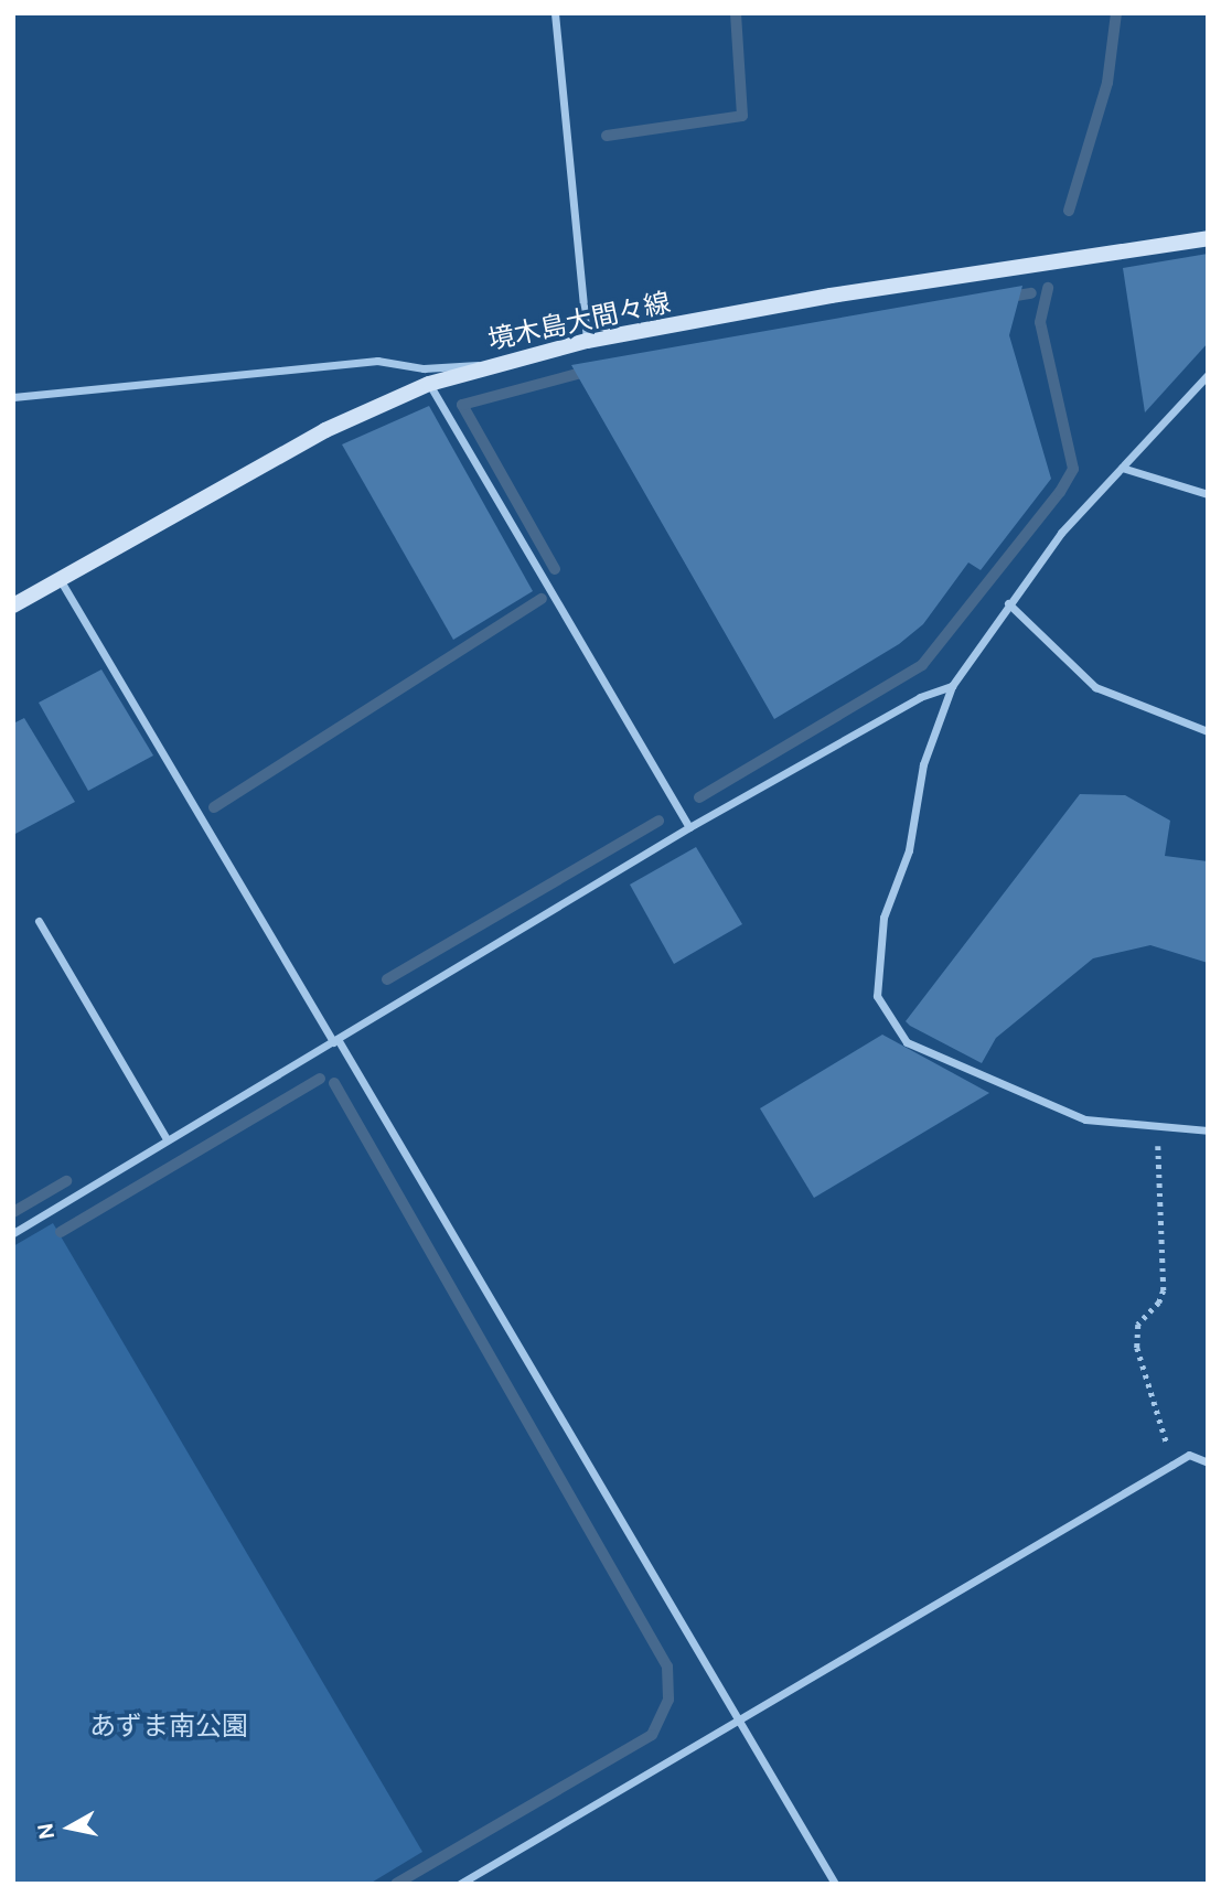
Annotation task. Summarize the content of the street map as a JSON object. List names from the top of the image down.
{
  "streets": {
    "main road": ["境木島大間々線"]
  },
  "parks": ["あずま南公園"],
  "north": "left"
}
